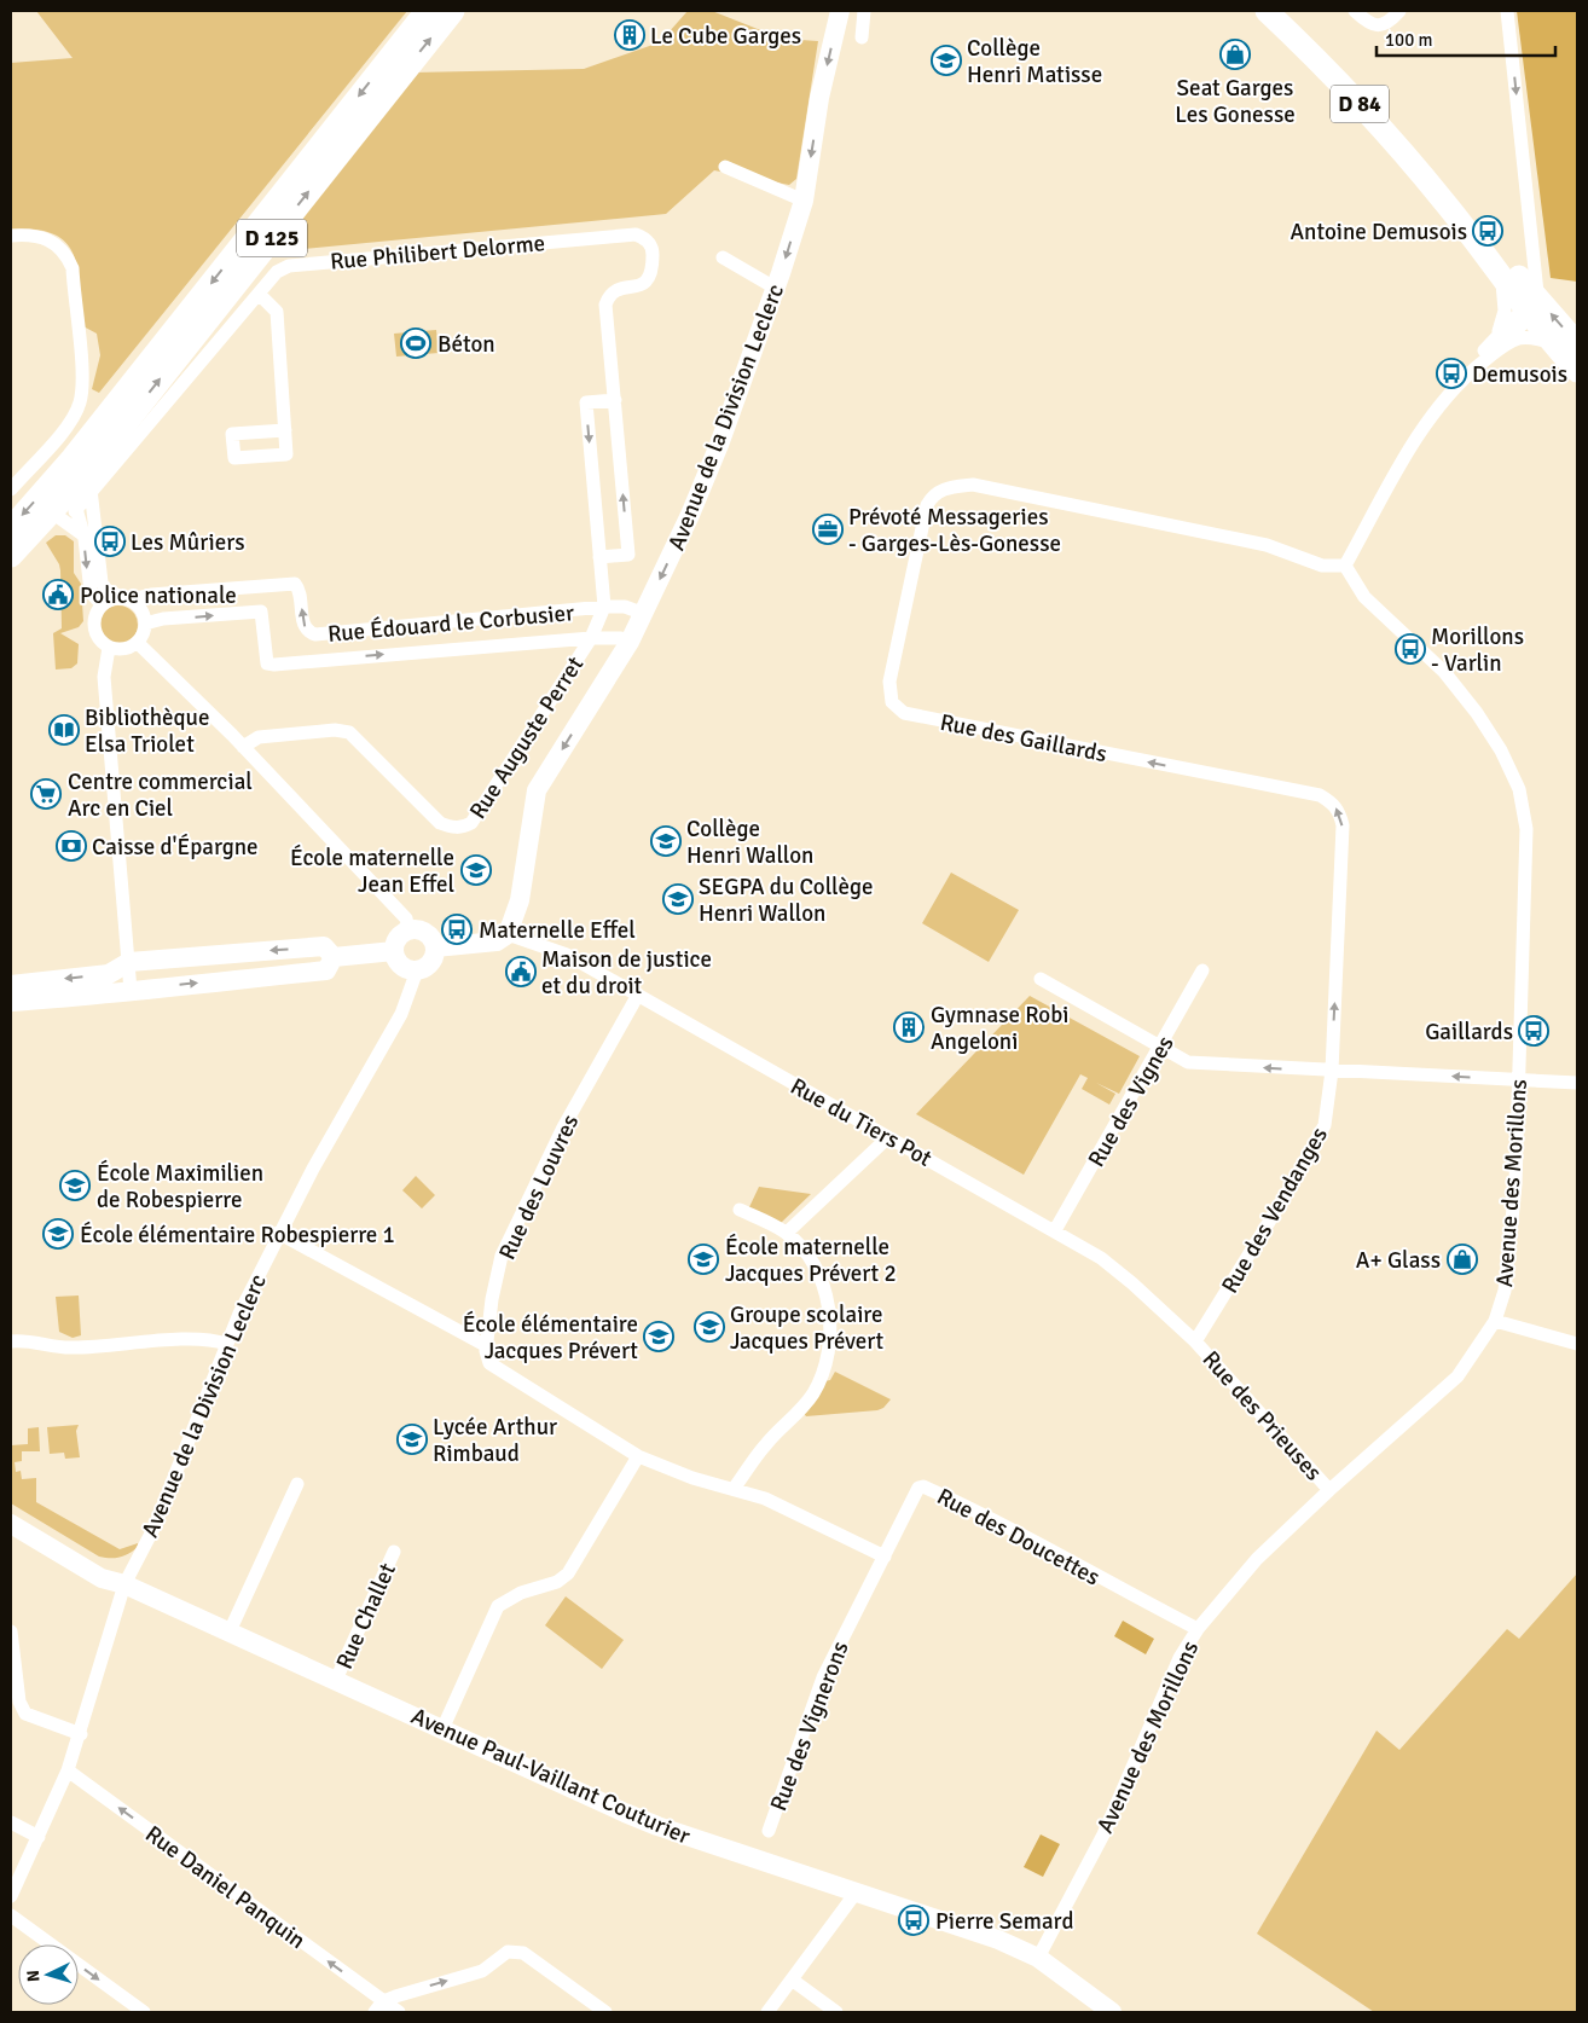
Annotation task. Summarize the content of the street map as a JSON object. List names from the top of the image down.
{
  "streets": {
    "main road": ["D 84", "D 125"],
    "street": [
      "Rue Philibert Delorme",
      "Avenue de la Division Leclerc",
      "Rue Édouard le Corbusier",
      "Rue Auguste Perret",
      "Rue des Gaillards",
      "Rue des Vignes",
      "Rue du Tiers Pot",
      "Avenue des Morillons",
      "Rue des Louvres",
      "Rue des Vendanges",
      "Rue des Prieuses",
      "Rue des Doucettes",
      "Rue Challet",
      "Rue des Vignerons",
      "Avenue Paul-Vaillant Couturier",
      "Rue Daniel Panquin"
    ]
  },
  "crossings": [
    ["D 125", "Rue Philibert Delorme"],
    ["Avenue de la Division Leclerc", "Rue Édouard le Corbusier"],
    ["Avenue de la Division Leclerc", "Rue du Tiers Pot"],
    ["Avenue de la Division Leclerc", "Avenue Paul-Vaillant Couturier"],
    ["Avenue de la Division Leclerc", "Rue Daniel Panquin"],
    ["Rue Édouard le Corbusier", "Rue Auguste Perret"],
    ["Rue des Gaillards", "Avenue des Morillons"],
    ["Rue des Gaillards", "Rue des Vendanges"],
    ["Rue des Vignes", "Rue du Tiers Pot"],
    ["Rue du Tiers Pot", "Rue des Louvres"],
    ["Rue du Tiers Pot", "Rue des Vendanges"],
    ["Rue du Tiers Pot", "Rue des Prieuses"],
    ["Avenue des Morillons", "Rue des Prieuses"],
    ["Avenue des Morillons", "Rue des Doucettes"],
    ["Avenue des Morillons", "Avenue Paul-Vaillant Couturier"],
    ["Rue des Vendanges", "Rue des Prieuses"],
    ["Rue des Doucettes", "Rue des Vignerons"],
    ["Rue Challet", "Avenue Paul-Vaillant Couturier"]
  ],
  "one_way": ["Avenue de la Division Leclerc", "Rue Daniel Panquin"],
  "places": {
    "building": ["Le Cube Garges", "Gymnase Robi Angeloni"],
    "shop": ["Seat Garges Les Gonesse", "A+ Glass"],
    "school or university": [
      "Collège Henri Matisse",
      "Collège Henri Wallon",
      "École maternelle Jean Effel",
      "SEGPA du Collège Henri Wallon",
      "École Maximilien de Robespierre",
      "École élémentaire Robespierre 1",
      "École maternelle Jacques Prévert 2",
      "Groupe scolaire Jacques Prévert",
      "École élémentaire Jacques Prévert",
      "Lycée Arthur Rimbaud"
    ],
    "bus stop": [
      "Antoine Demusois",
      "Demusois",
      "Les Mûriers",
      "Morillons - Varlin",
      "Maternelle Effel",
      "Gaillards",
      "Pierre Semard"
    ],
    "sports": ["Béton"],
    "office": ["Prévoté Messageries - Garges-Lès-Gonesse"],
    "public building": ["Police nationale", "Maison de justice et du droit"],
    "library": ["Bibliothèque Elsa Triolet"],
    "supermarket": ["Centre commercial Arc en Ciel"],
    "bank": ["Caisse d'Épargne"]
  },
  "scale_bar": "100 m",
  "north": "left"
}
